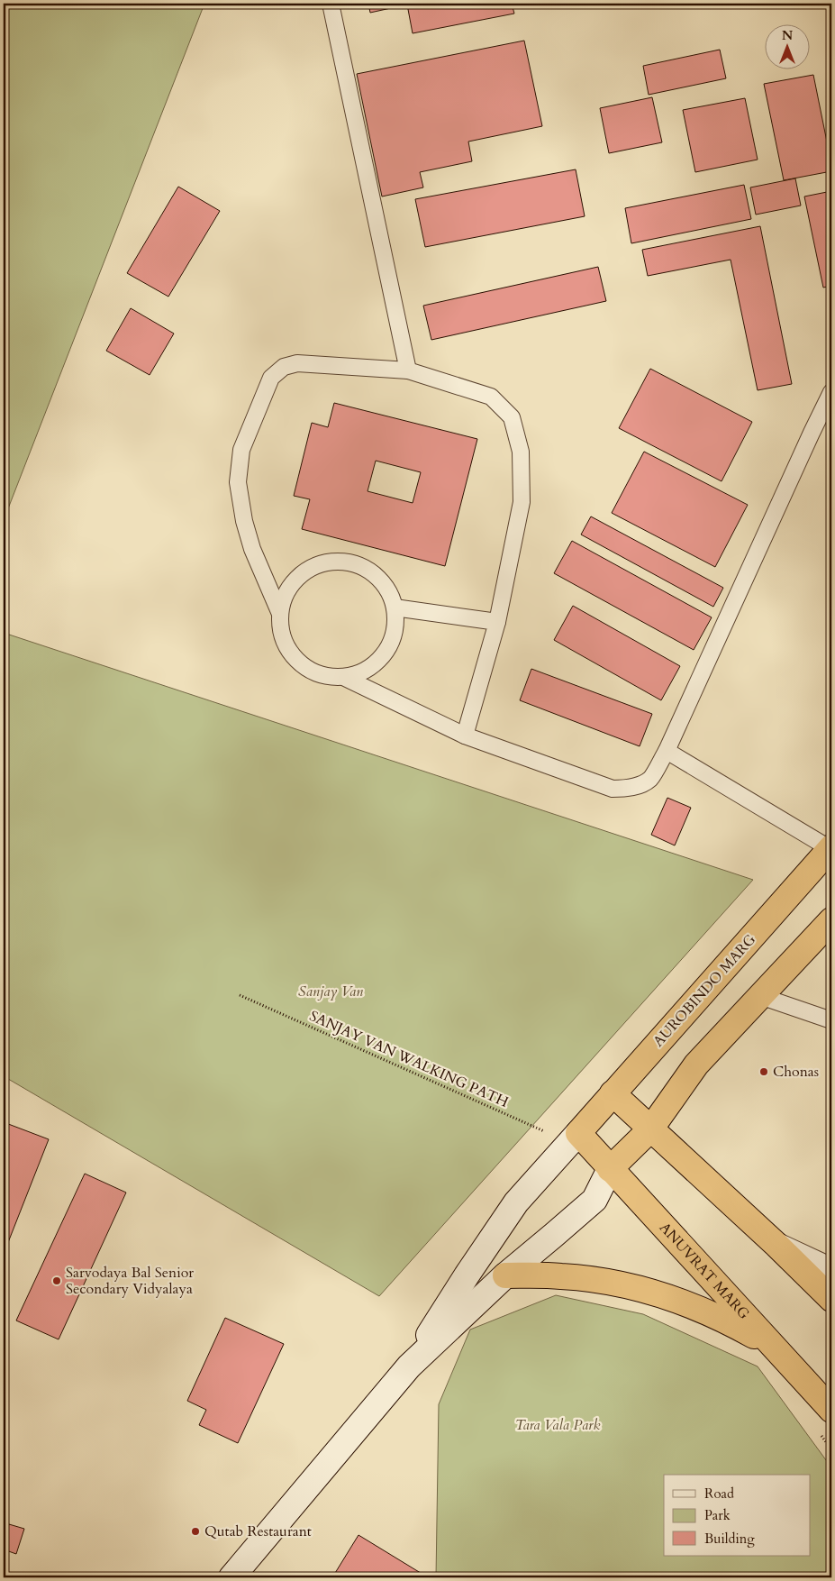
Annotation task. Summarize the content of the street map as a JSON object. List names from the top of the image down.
{
  "streets": {
    "highway": ["AUROBINDO MARG", "ANUVRAT MARG"],
    "path": ["SANJAY VAN WALKING PATH"]
  },
  "crossings": [
    ["AUROBINDO MARG", "SANJAY VAN WALKING PATH"],
    ["AUROBINDO MARG", "ANUVRAT MARG"],
    ["SANJAY VAN WALKING PATH", "ANUVRAT MARG"]
  ],
  "parks": ["Sanjay Van", "Tara Vala Park"],
  "places": ["Chonas", "Sarvodaya Bal Senior Secondary Vidyalaya", "Qutab Restaurant"],
  "legend": ["Road", "Park", "Building"],
  "north": "top"
}
